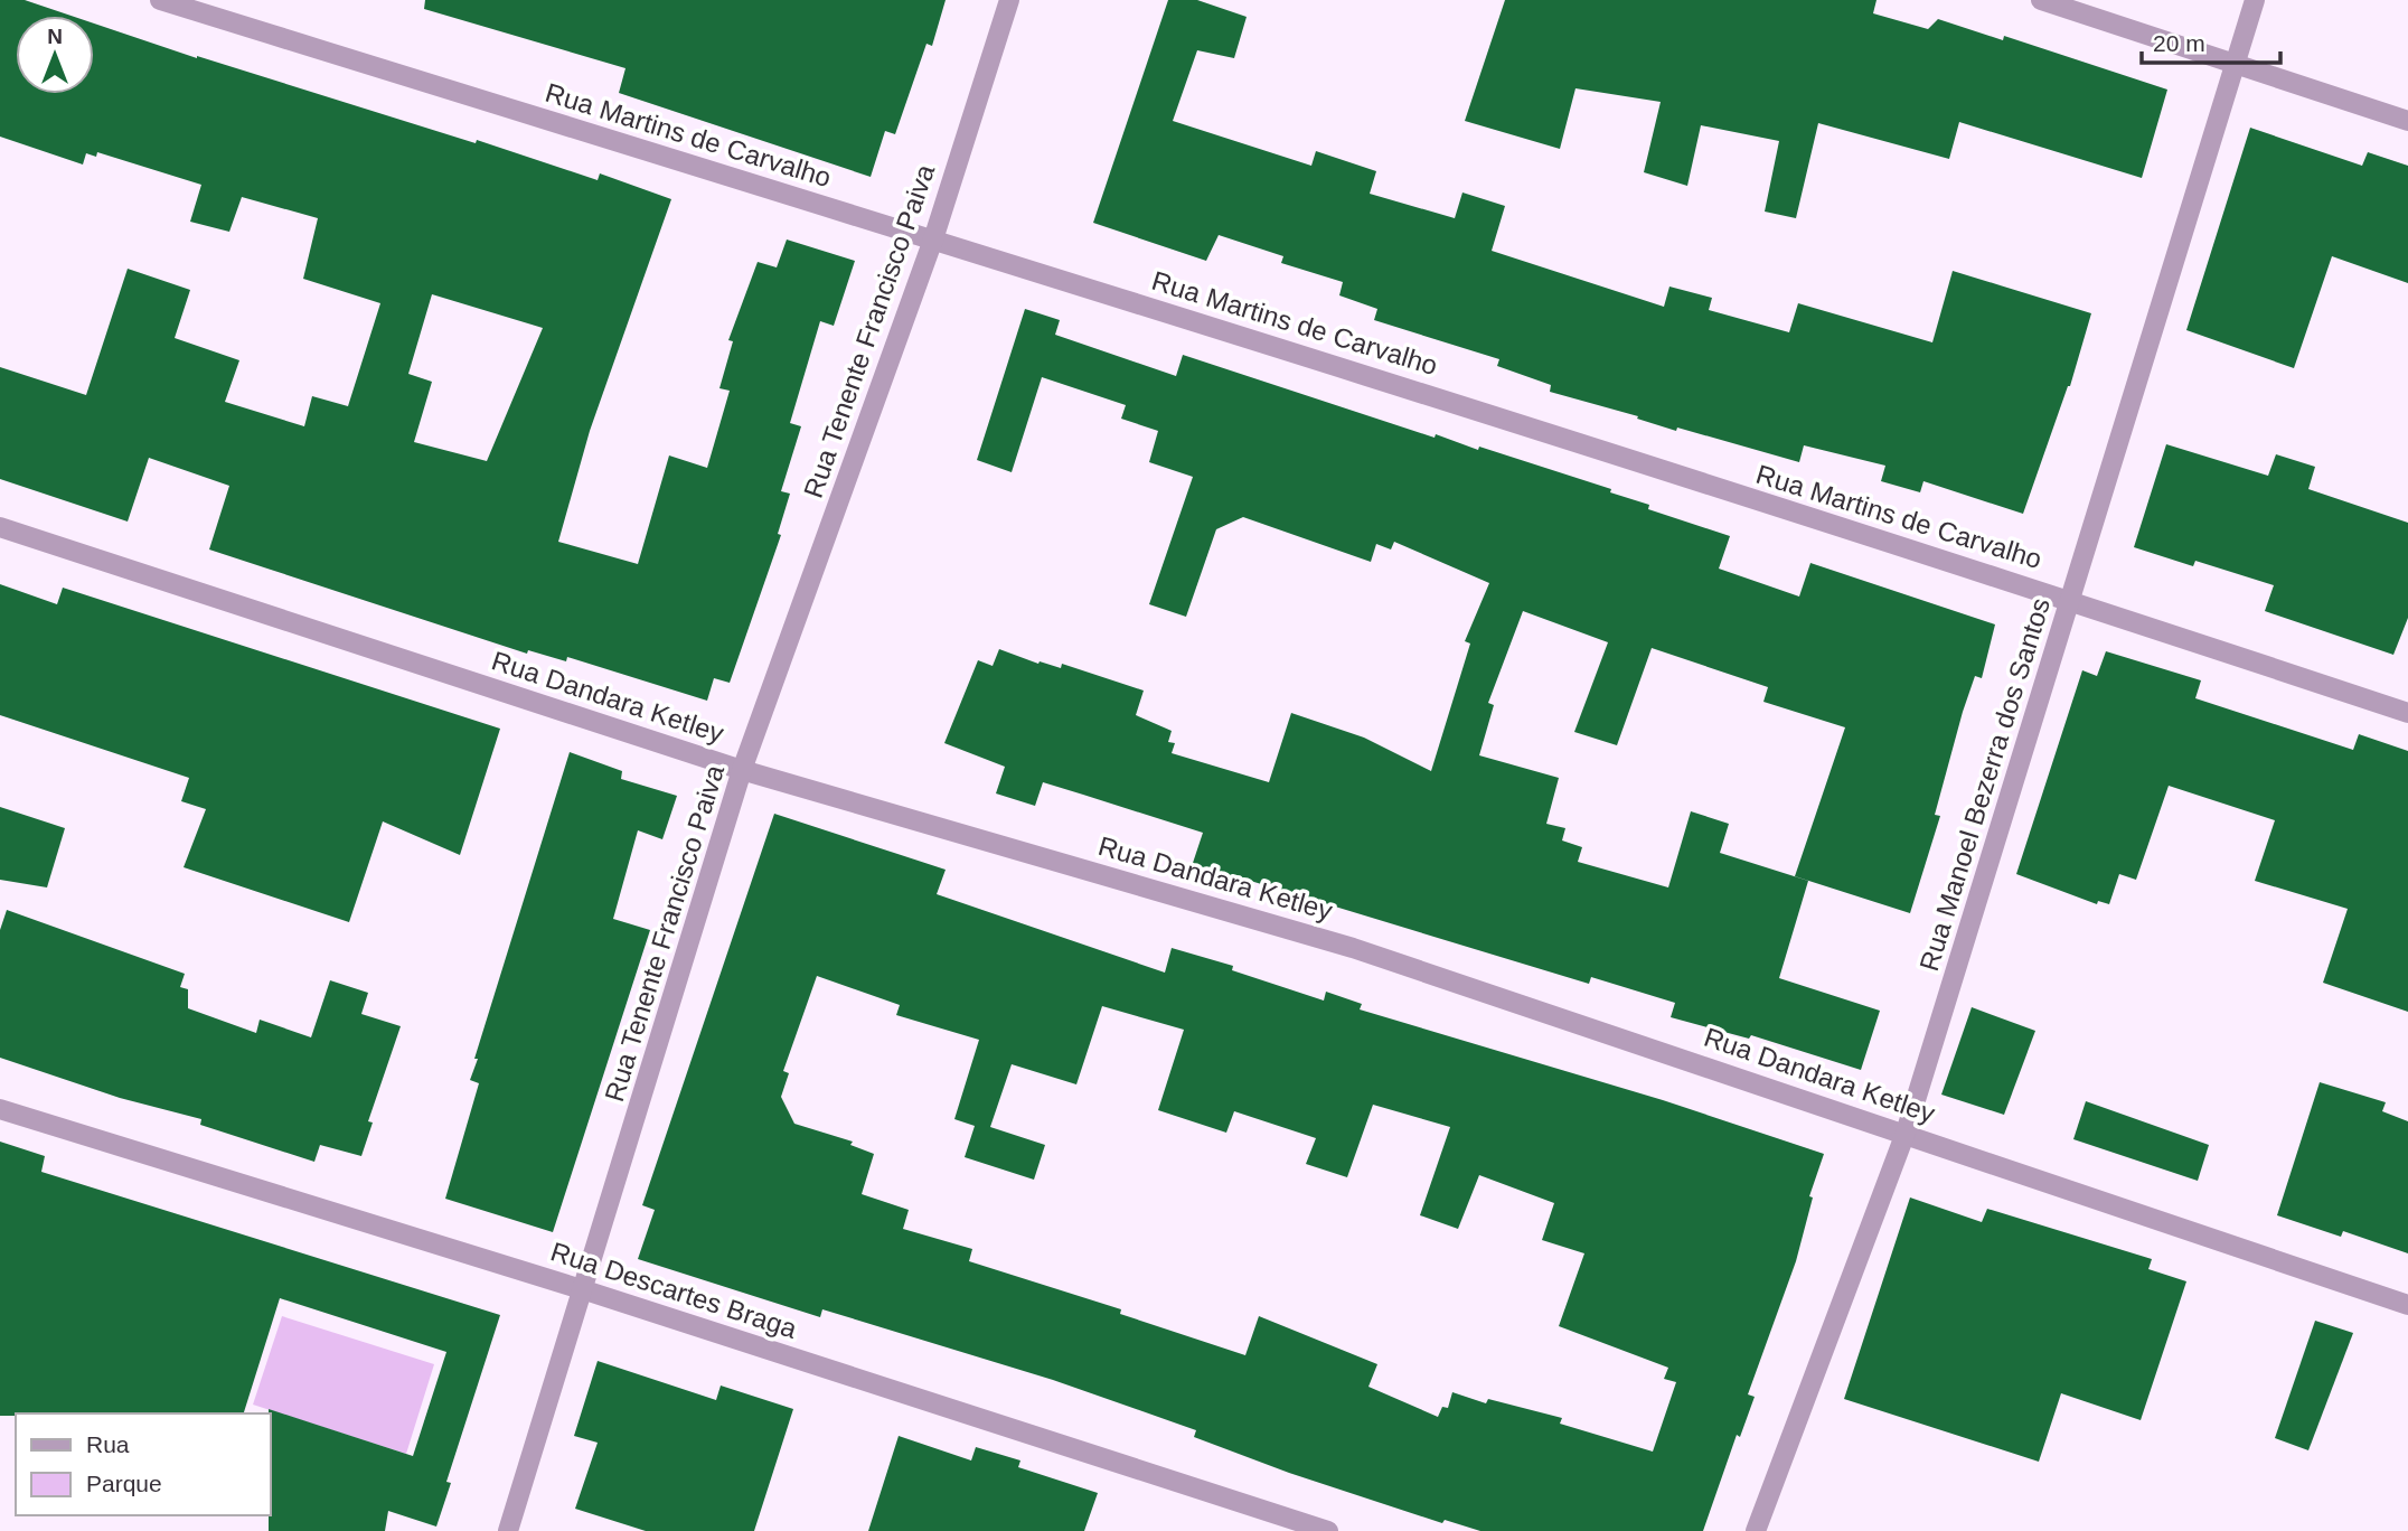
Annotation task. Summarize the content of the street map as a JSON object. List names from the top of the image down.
{
  "streets": {
    "street": [
      "Rua Martins de Carvalho",
      "Rua Tenente Francisco Paiva",
      "Rua Dandara Ketley",
      "Rua Manoel Bezerra dos Santos",
      "Rua Descartes Braga"
    ]
  },
  "crossings": [
    ["Rua Martins de Carvalho", "Rua Tenente Francisco Paiva"],
    ["Rua Martins de Carvalho", "Rua Manoel Bezerra dos Santos"],
    ["Rua Tenente Francisco Paiva", "Rua Dandara Ketley"],
    ["Rua Tenente Francisco Paiva", "Rua Descartes Braga"],
    ["Rua Dandara Ketley", "Rua Manoel Bezerra dos Santos"]
  ],
  "legend": ["Rua", "Parque"],
  "scale_bar": "20 m",
  "north": "top"
}
